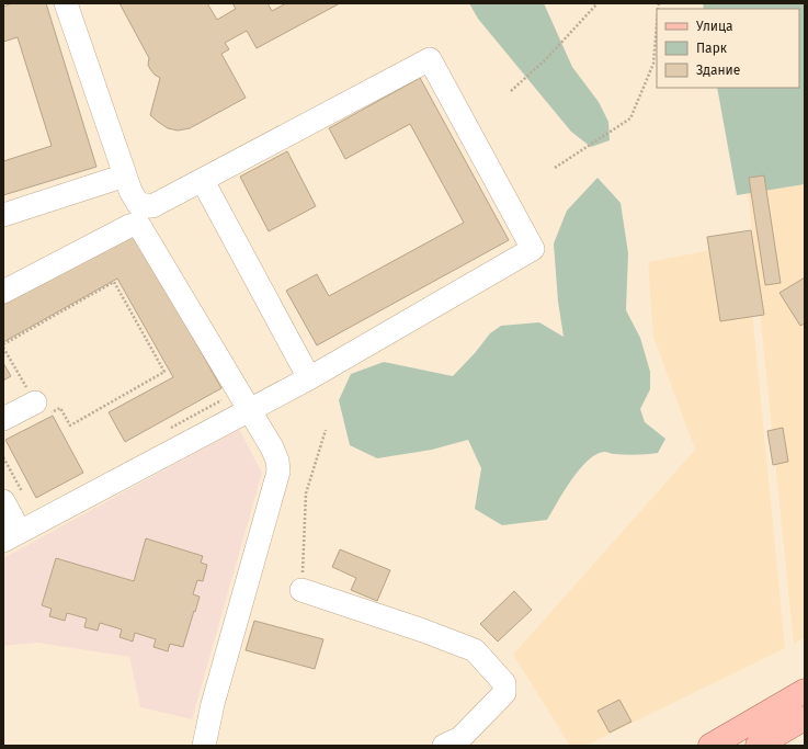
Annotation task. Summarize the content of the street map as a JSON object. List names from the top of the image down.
{
  "legend": ["Улица", "Парк", "Здание"]
}
